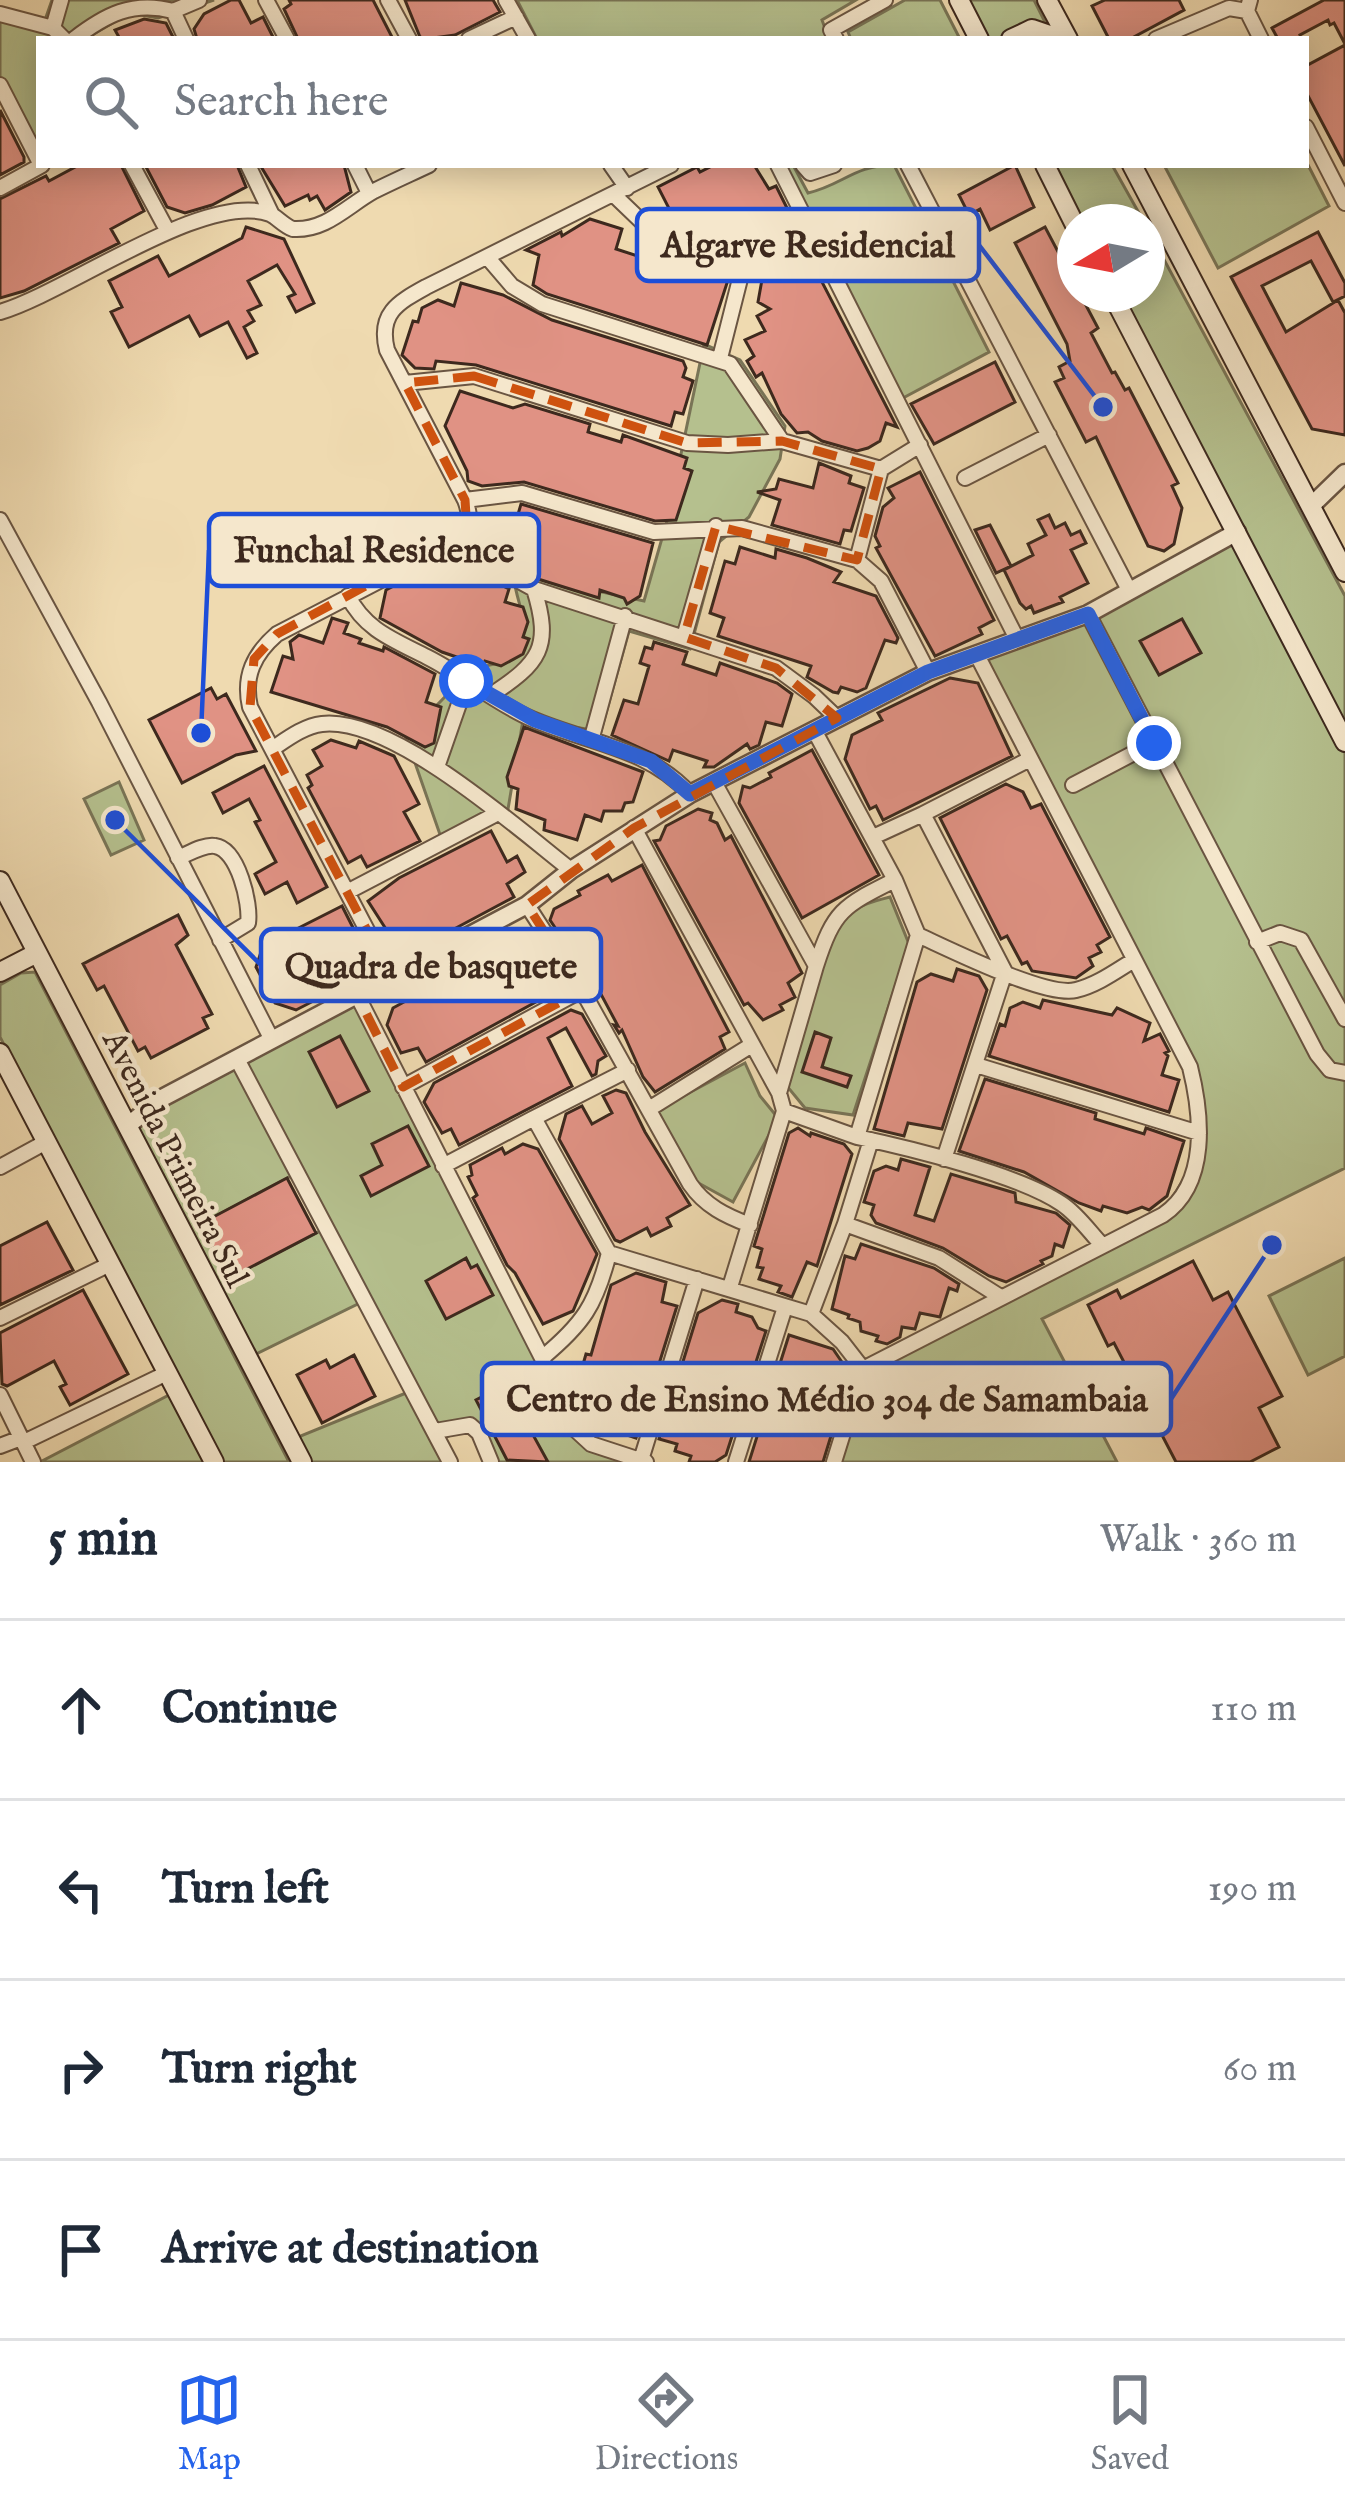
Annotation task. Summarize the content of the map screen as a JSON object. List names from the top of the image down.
{
  "streets": {
    "main road": ["Avenida Primeira Sul"]
  },
  "places": [
    "Algarve Residencial",
    "Funchal Residence",
    "Quadra de basquete",
    "Centro de Ensino Médio 304 de Samambaia"
  ],
  "north": "left",
  "page": {
    "search": "Search here",
    "heading": ["5 min", "Walk · 360 m"],
    "list": [
      ["Continue", "110 m"],
      ["Turn left", "190 m"],
      ["Turn right", "60 m"],
      "Arrive at destination"
    ],
    "nav": ["Map", "Directions", "Saved"]
  }
}
